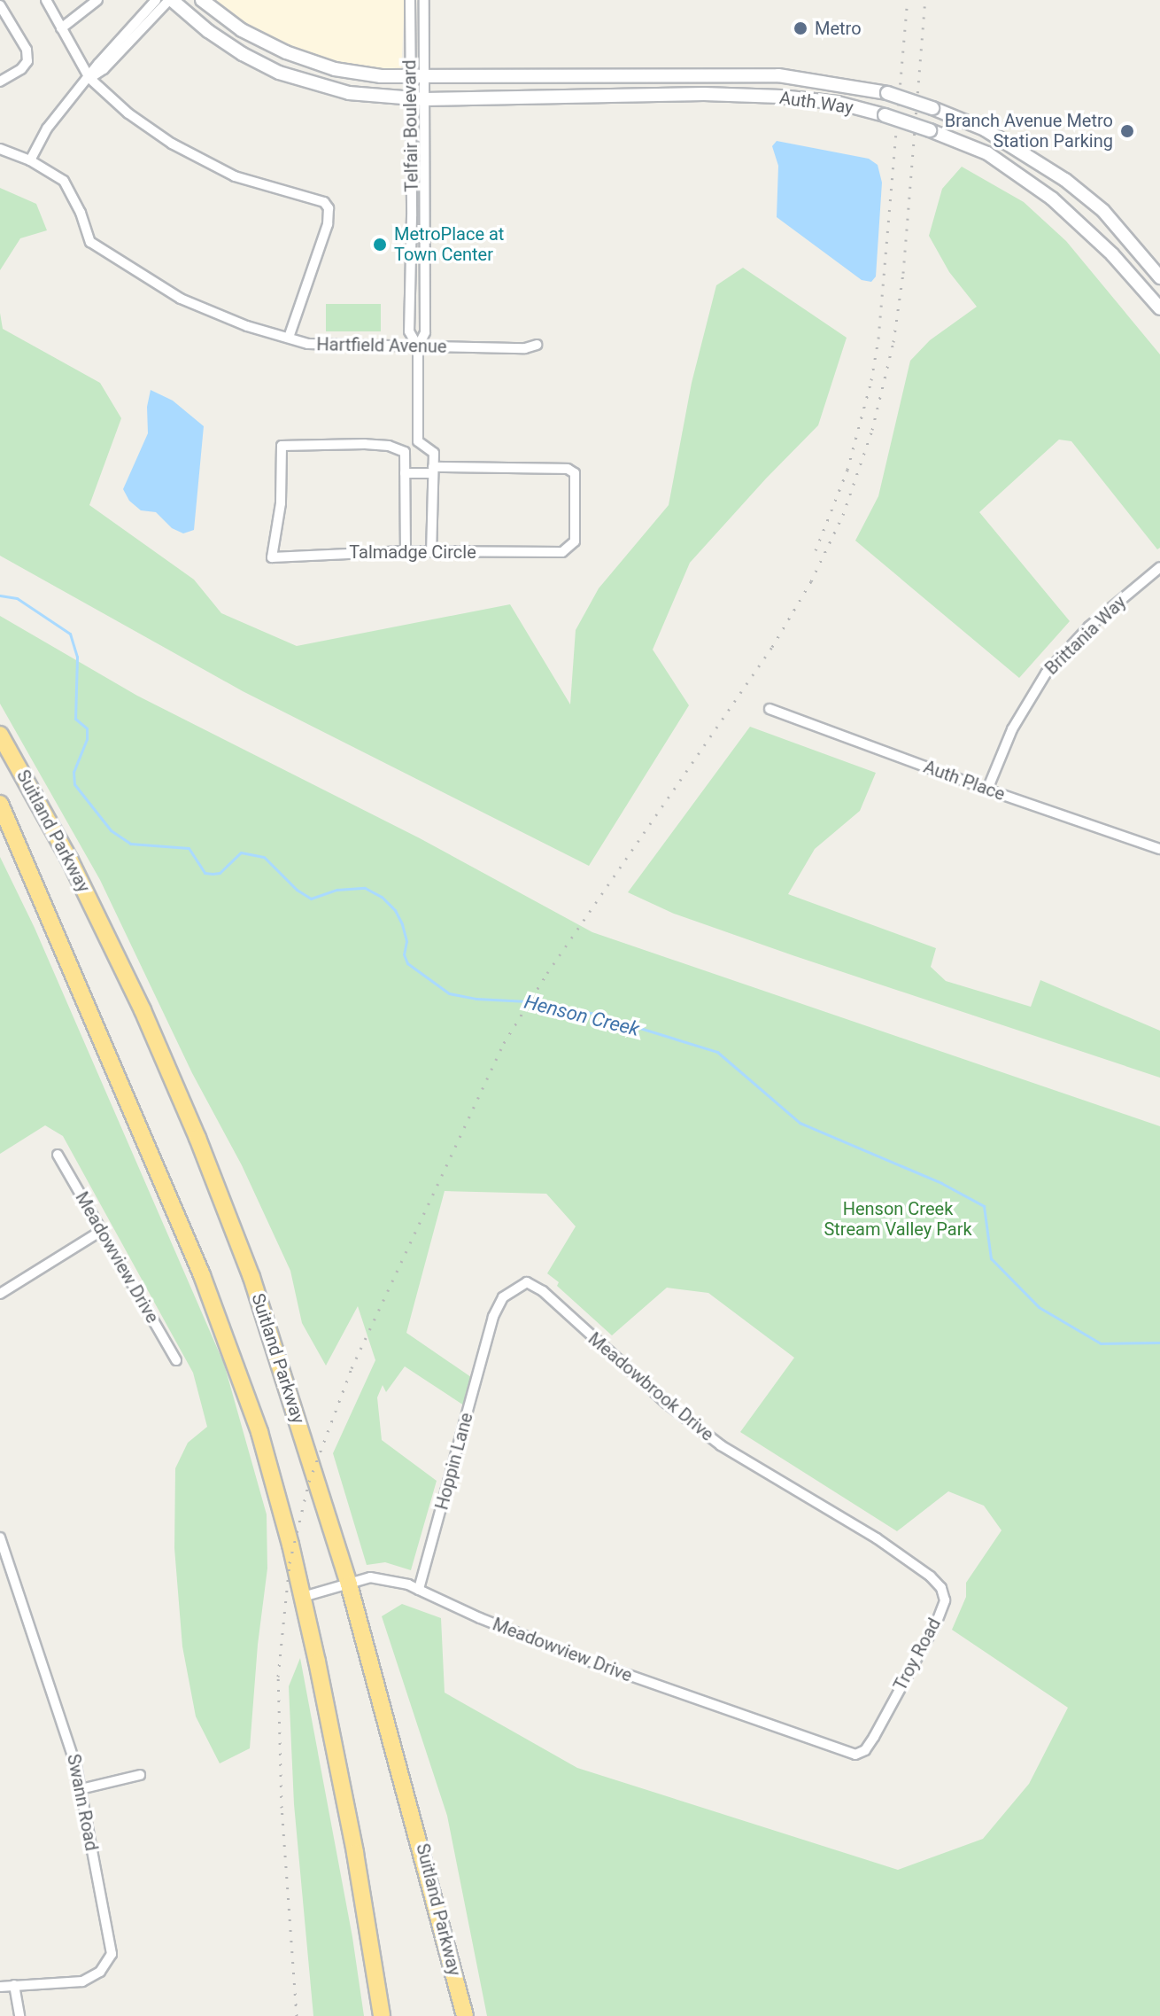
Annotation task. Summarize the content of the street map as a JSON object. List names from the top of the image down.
{
  "streets": {
    "highway": ["Suitland Parkway"],
    "street": [
      "Auth Way",
      "Telfair Boulevard",
      "Hartfield Avenue",
      "Talmadge Circle",
      "Brittania Way",
      "Auth Place",
      "Meadowview Drive",
      "Meadowbrook Drive",
      "Hoppin Lane",
      "Troy Road",
      "Swann Road"
    ]
  },
  "crossings": [
    ["Auth Way", "Telfair Boulevard"],
    ["Telfair Boulevard", "Hartfield Avenue"],
    ["Brittania Way", "Auth Place"],
    ["Suitland Parkway", "Meadowview Drive"],
    ["Meadowview Drive", "Hoppin Lane"],
    ["Meadowview Drive", "Troy Road"],
    ["Meadowbrook Drive", "Hoppin Lane"],
    ["Meadowbrook Drive", "Troy Road"]
  ],
  "water": ["Henson Creek"],
  "parks": ["Henson Creek Stream Valley Park"],
  "places": ["Metro", "Branch Avenue Metro Station Parking", "MetroPlace at Town Center"]
}
